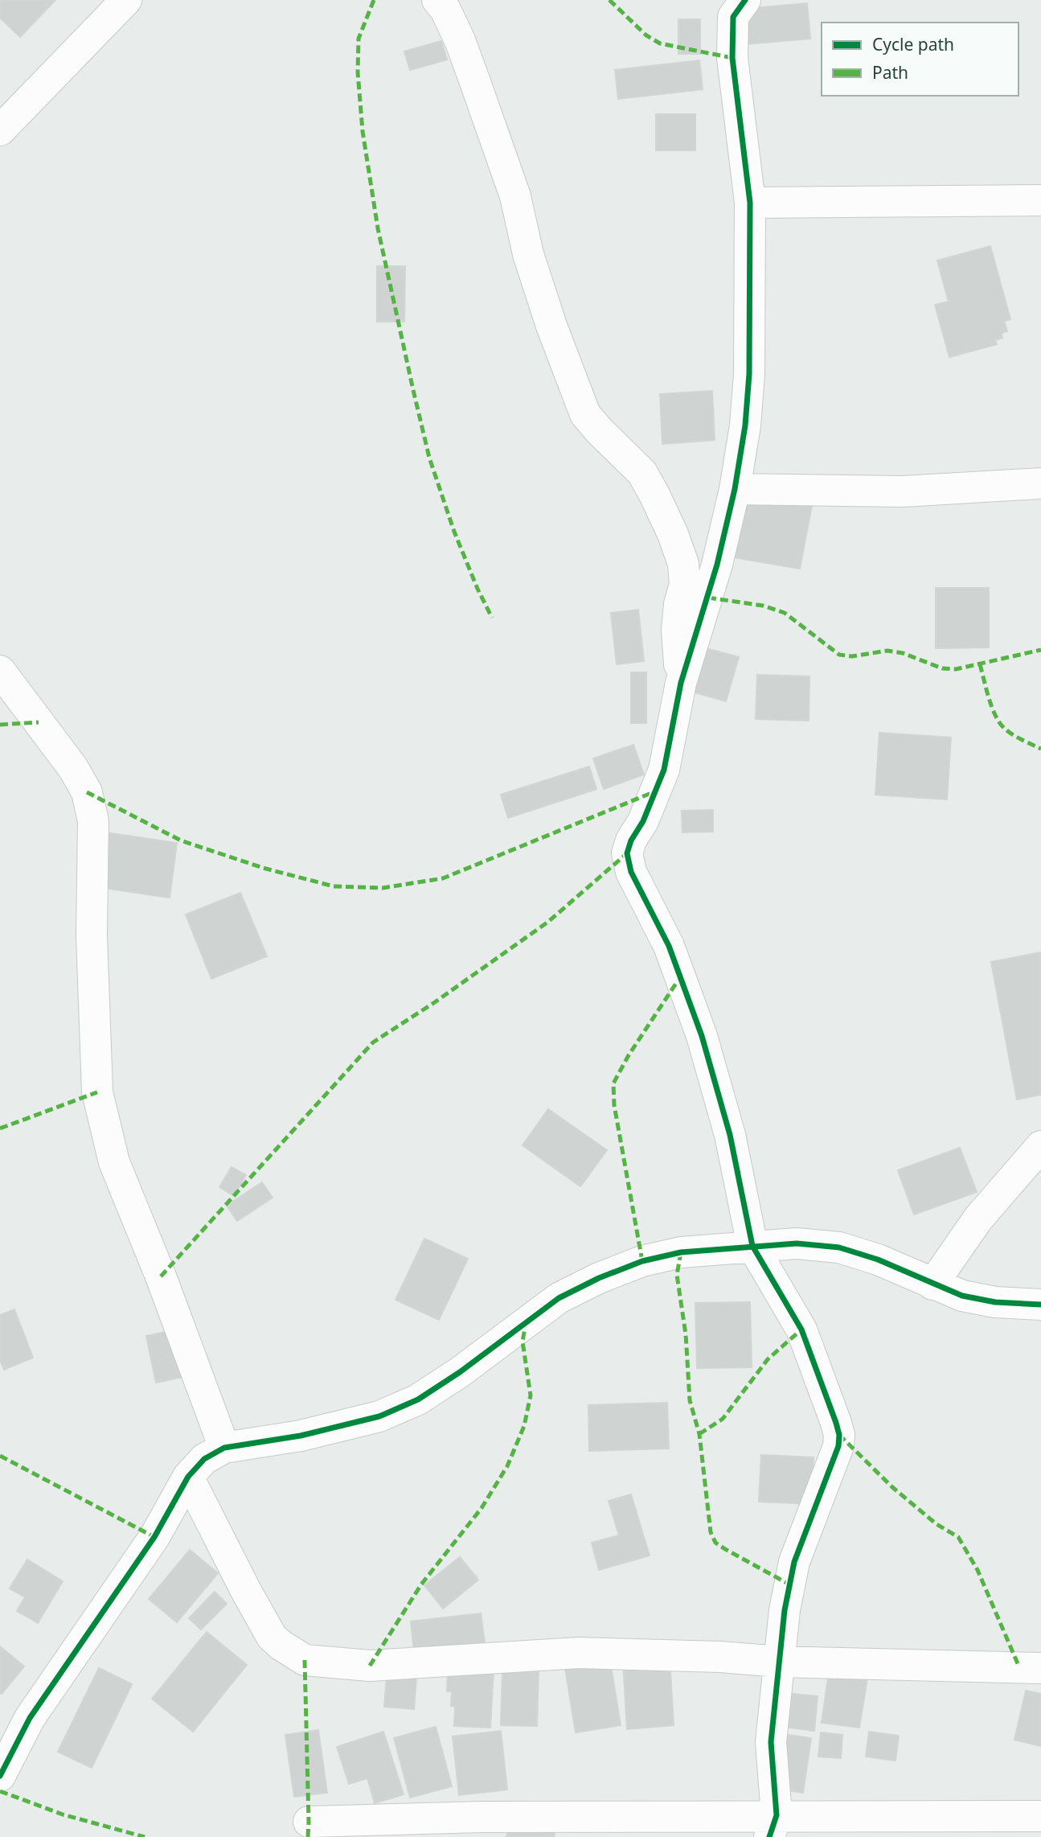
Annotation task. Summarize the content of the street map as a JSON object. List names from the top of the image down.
{
  "legend": ["Cycle path", "Path"]
}
